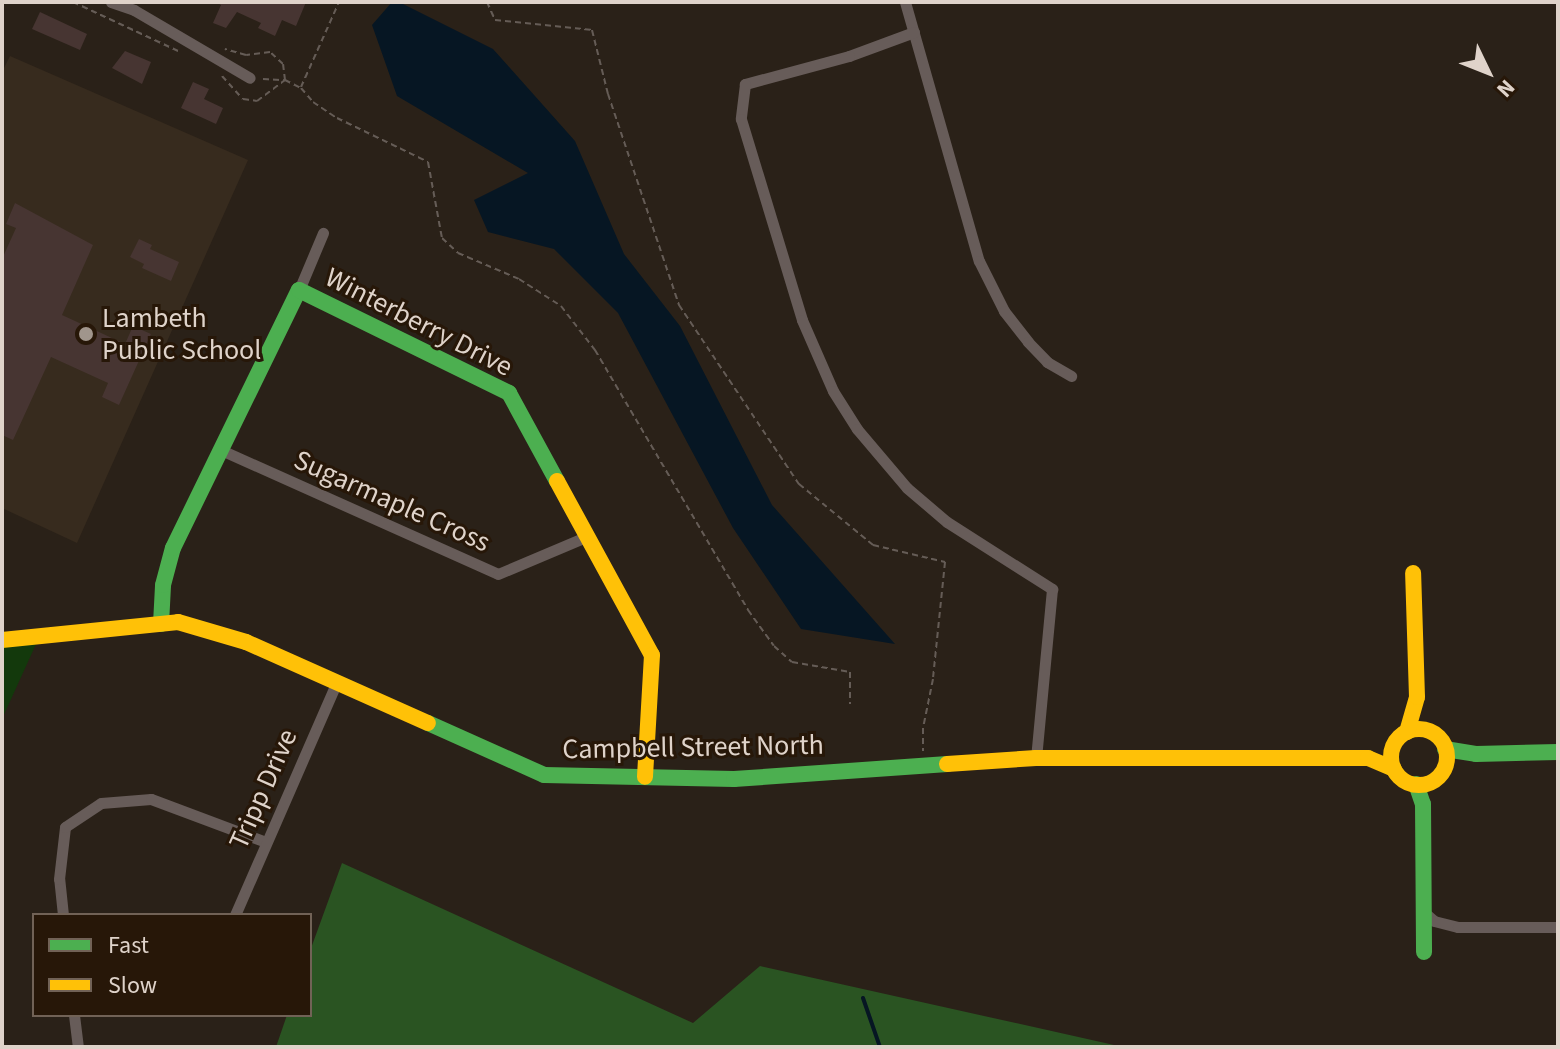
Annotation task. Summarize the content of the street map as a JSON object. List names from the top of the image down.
{
  "streets": {
    "street": [
      "Winterberry Drive",
      "Sugarmaple Cross",
      "Campbell Street North",
      "Tripp Drive"
    ]
  },
  "crossings": [
    ["Winterberry Drive", "Sugarmaple Cross"],
    ["Winterberry Drive", "Campbell Street North"],
    ["Campbell Street North", "Tripp Drive"]
  ],
  "places": ["Lambeth Public School"],
  "legend": ["Fast", "Slow"],
  "north": "bottom right"
}
